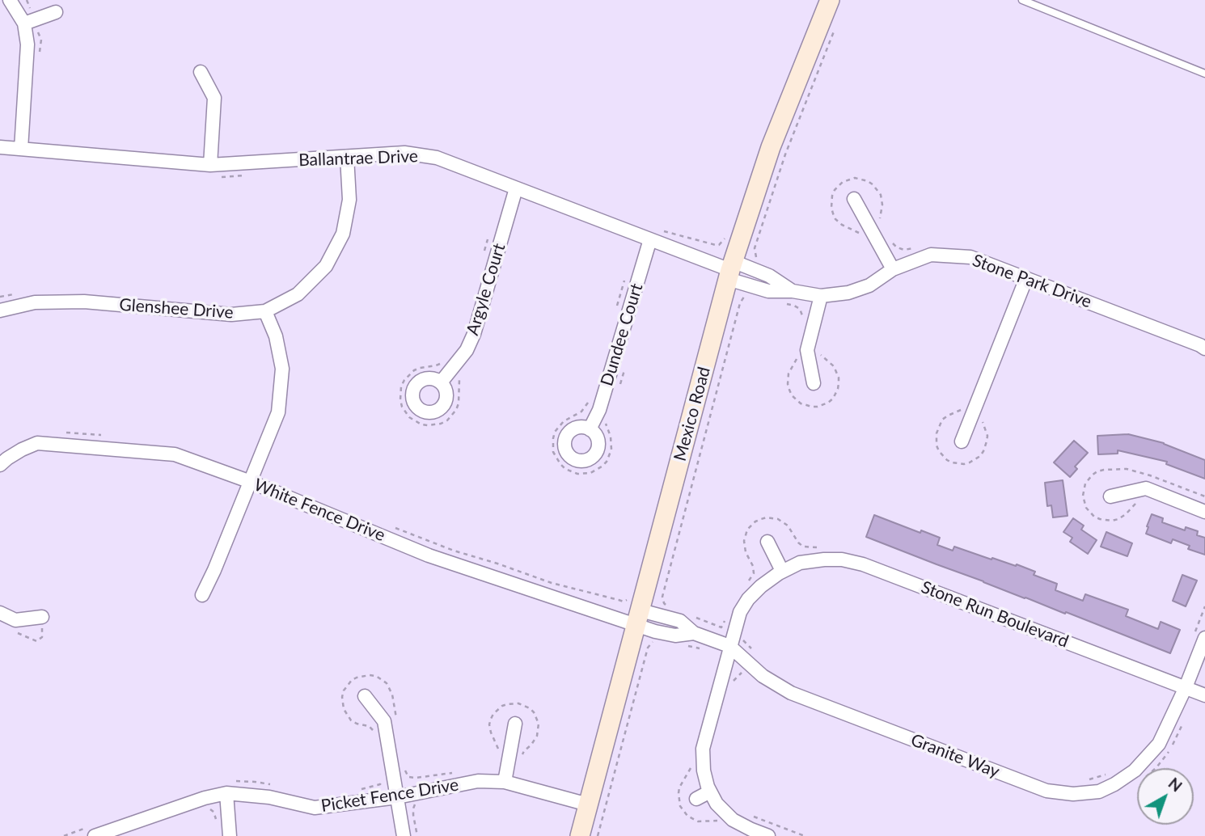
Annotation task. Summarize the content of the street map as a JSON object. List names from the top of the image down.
{
  "streets": {
    "street": [
      "Ballantrae Drive",
      "Stone Park Drive",
      "Argyle Court",
      "Glenshee Drive",
      "Dundee Court",
      "Mexico Road",
      "White Fence Drive",
      "Stone Run Boulevard",
      "Granite Way",
      "Picket Fence Drive"
    ]
  },
  "crossings": [
    ["Ballantrae Drive", "Stone Park Drive"],
    ["Ballantrae Drive", "Argyle Court"],
    ["Ballantrae Drive", "Glenshee Drive"],
    ["Ballantrae Drive", "Dundee Court"],
    ["Ballantrae Drive", "Mexico Road"],
    ["Stone Park Drive", "Mexico Road"],
    ["Mexico Road", "White Fence Drive"],
    ["Mexico Road", "Granite Way"],
    ["Mexico Road", "Picket Fence Drive"],
    ["White Fence Drive", "Granite Way"],
    ["Stone Run Boulevard", "Granite Way"]
  ],
  "north": "top right"
}
